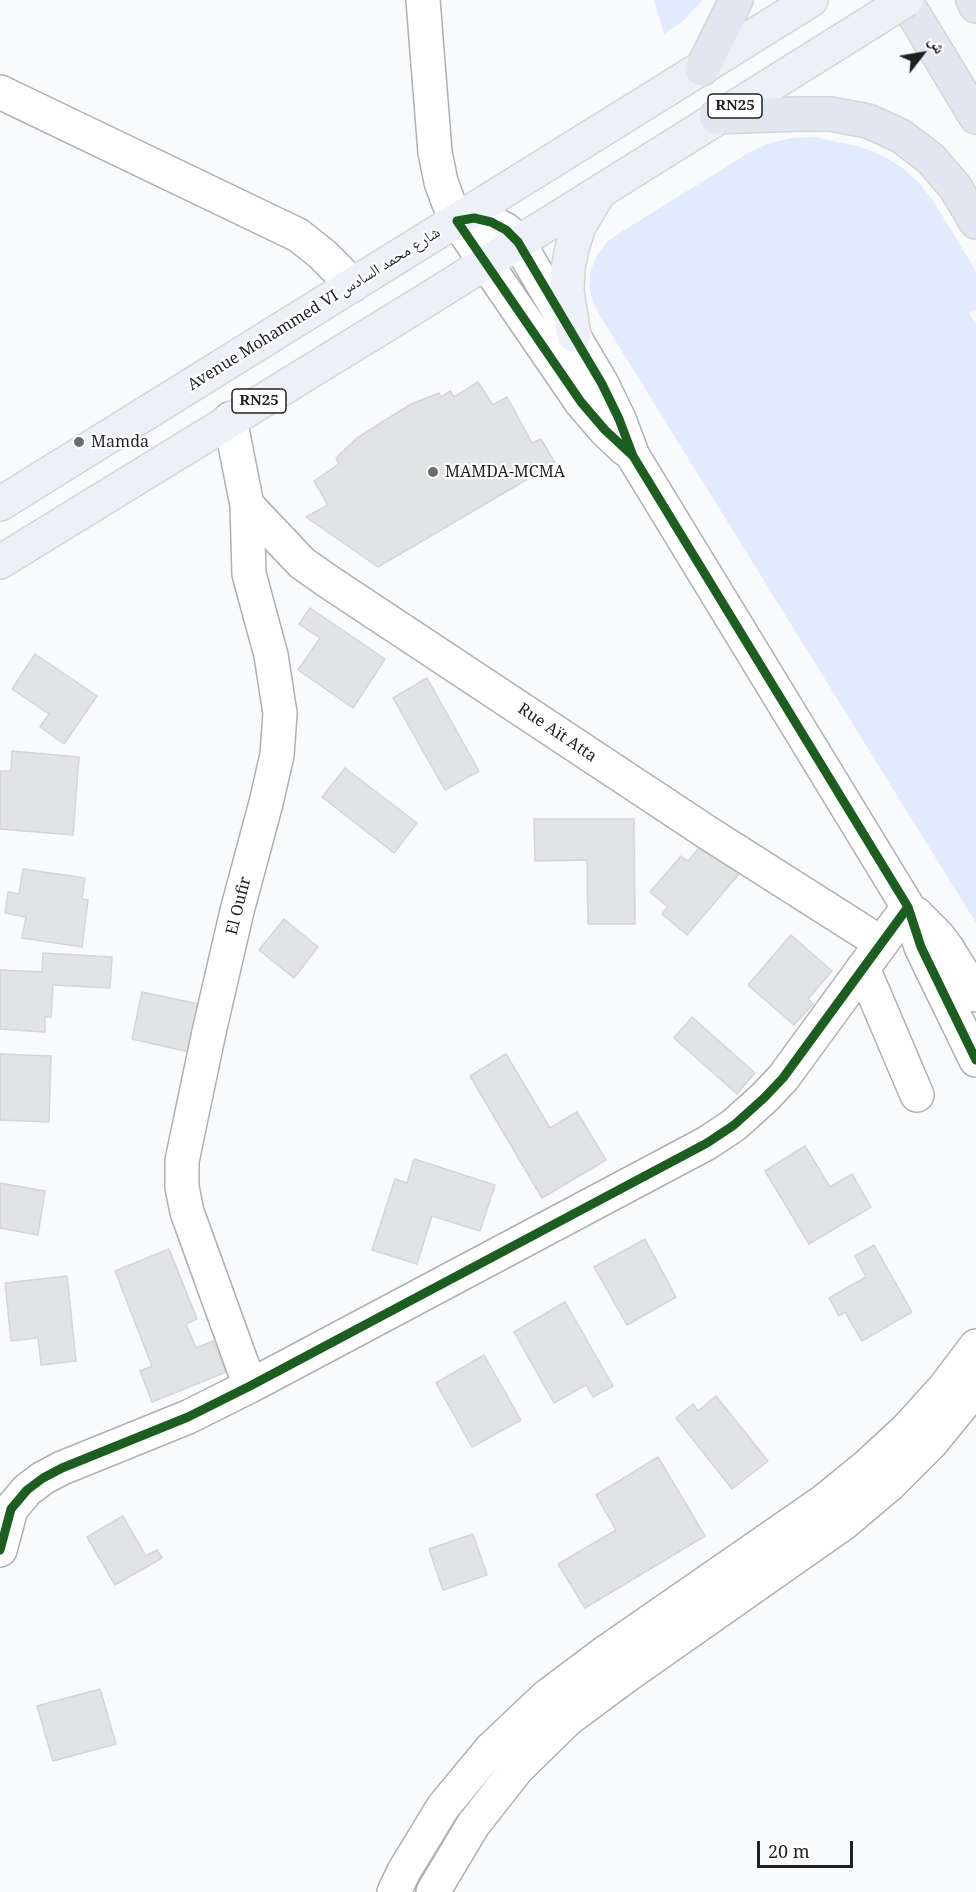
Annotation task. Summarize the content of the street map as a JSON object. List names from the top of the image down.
{
  "streets": {
    "main road": ["RN25", "Avenue Mohammed VI شارع محمد السادس"],
    "street": ["Rue Aït Atta", "El Oufir"]
  },
  "crossings": [
    ["RN25", "El Oufir"],
    ["Rue Aït Atta", "El Oufir"]
  ],
  "places": ["Mamda", "MAMDA-MCMA"],
  "scale_bar": "20 m",
  "north": "top right"
}
